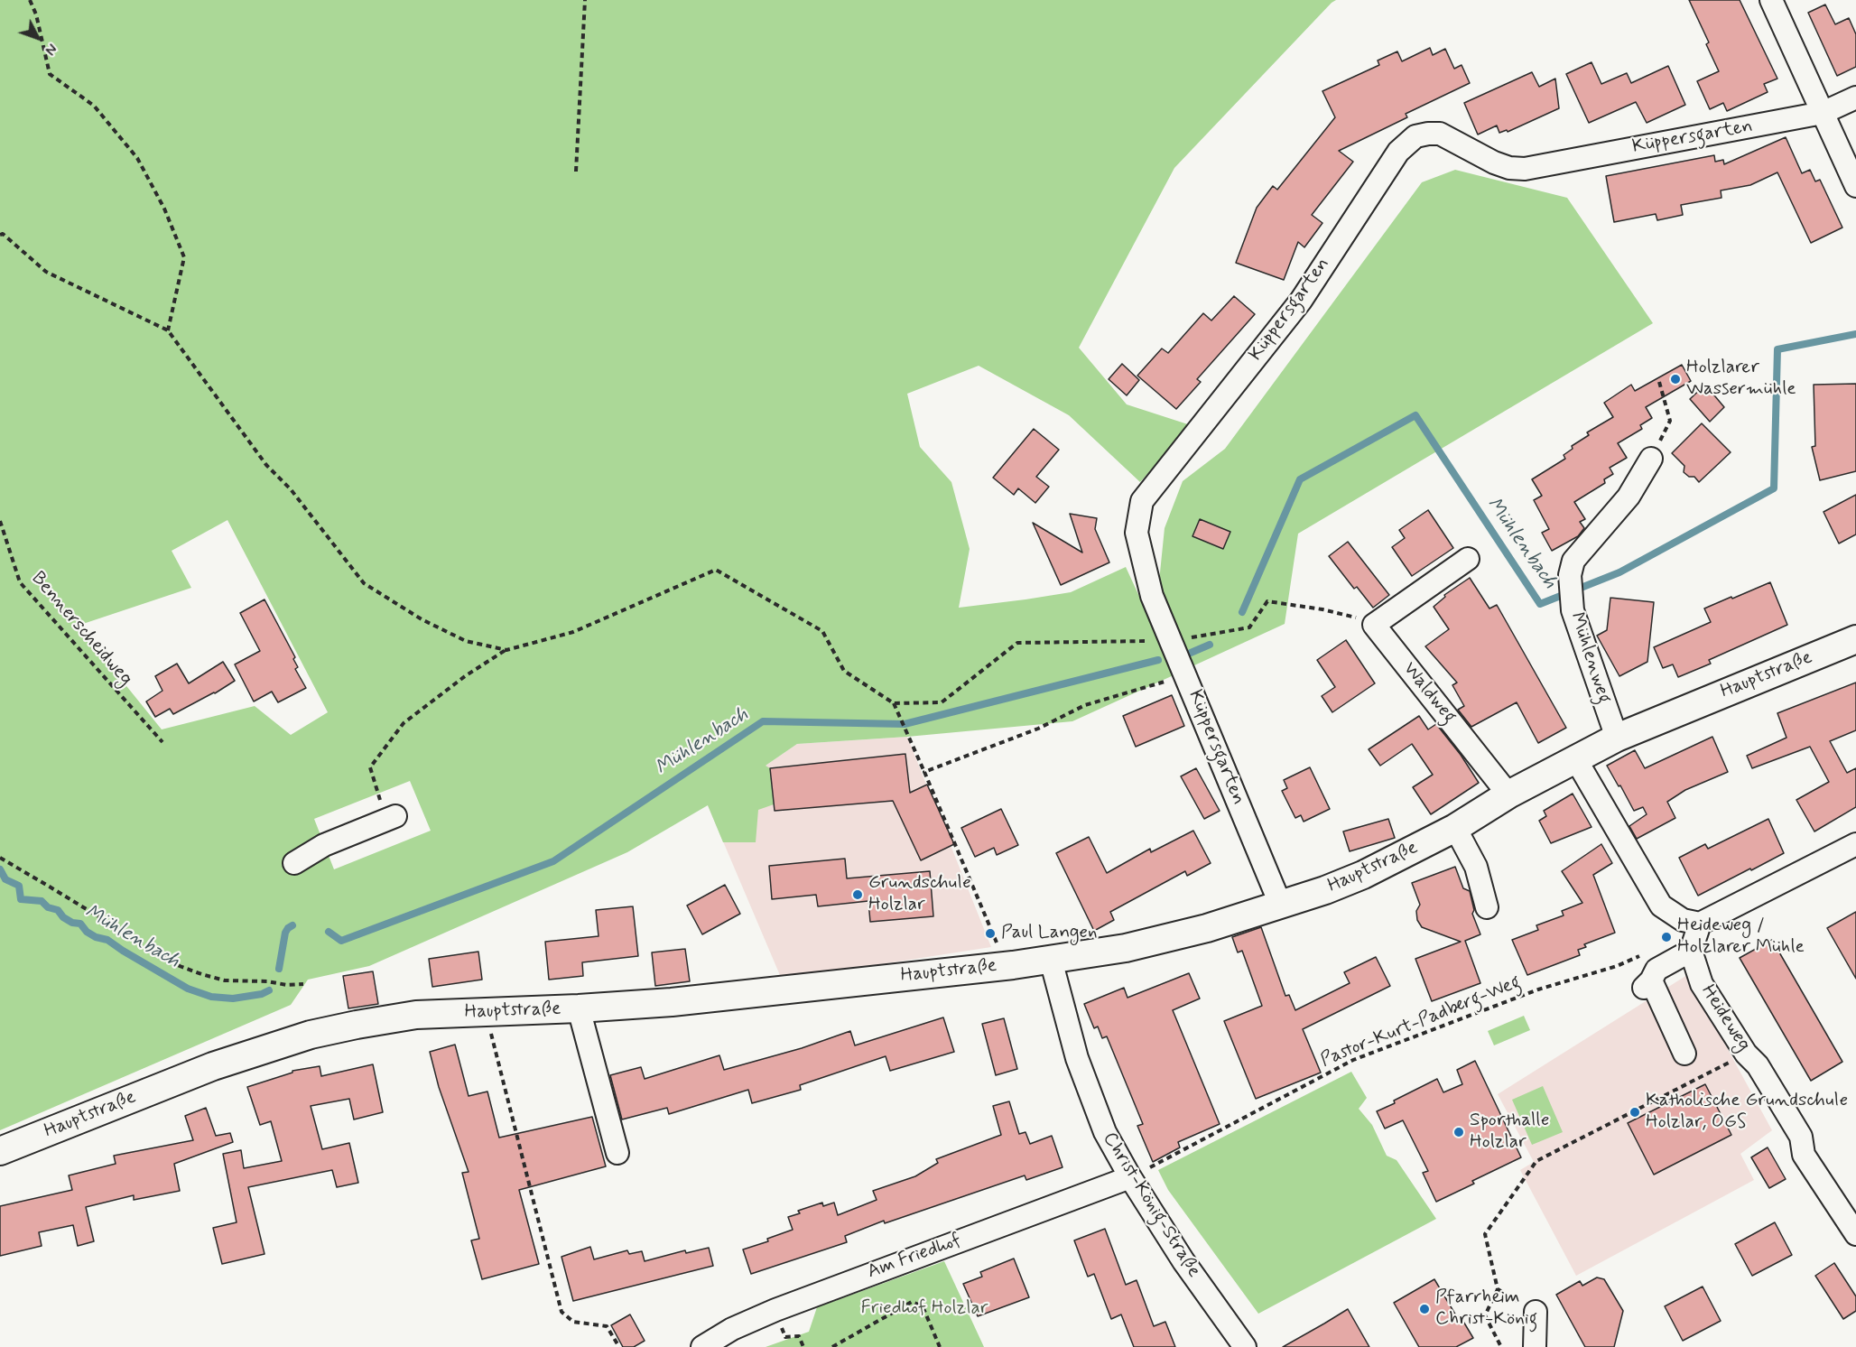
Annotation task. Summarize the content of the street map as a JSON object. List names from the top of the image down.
{
  "streets": {
    "main road": ["Hauptstraße"],
    "street": [
      "Küppersgarten",
      "Mühlenweg",
      "Waldweg",
      "Heideweg",
      "Christ-König-Straße",
      "Am Friedhof"
    ],
    "path": ["Bennerscheidweg", "Pastor-Kurt-Padberg-Weg"]
  },
  "crossings": [
    ["Küppersgarten", "Hauptstraße"],
    ["Mühlenweg", "Hauptstraße"],
    ["Hauptstraße", "Waldweg"],
    ["Hauptstraße", "Christ-König-Straße"],
    ["Pastor-Kurt-Padberg-Weg", "Christ-König-Straße"],
    ["Pastor-Kurt-Padberg-Weg", "Am Friedhof"],
    ["Christ-König-Straße", "Am Friedhof"]
  ],
  "water": ["Mühlenbach"],
  "parks": ["Friedhof Holzlar"],
  "places": [
    "Holzlarer Wassermühle",
    "Grundschule Holzlar",
    "Paul Langen",
    "Heideweg / Holzlarer Mühle",
    "Katholische Grundschule Holzlar, OGS",
    "Sporthalle Holzlar",
    "Pfarrheim Christ-König"
  ],
  "north": "bottom right"
}
